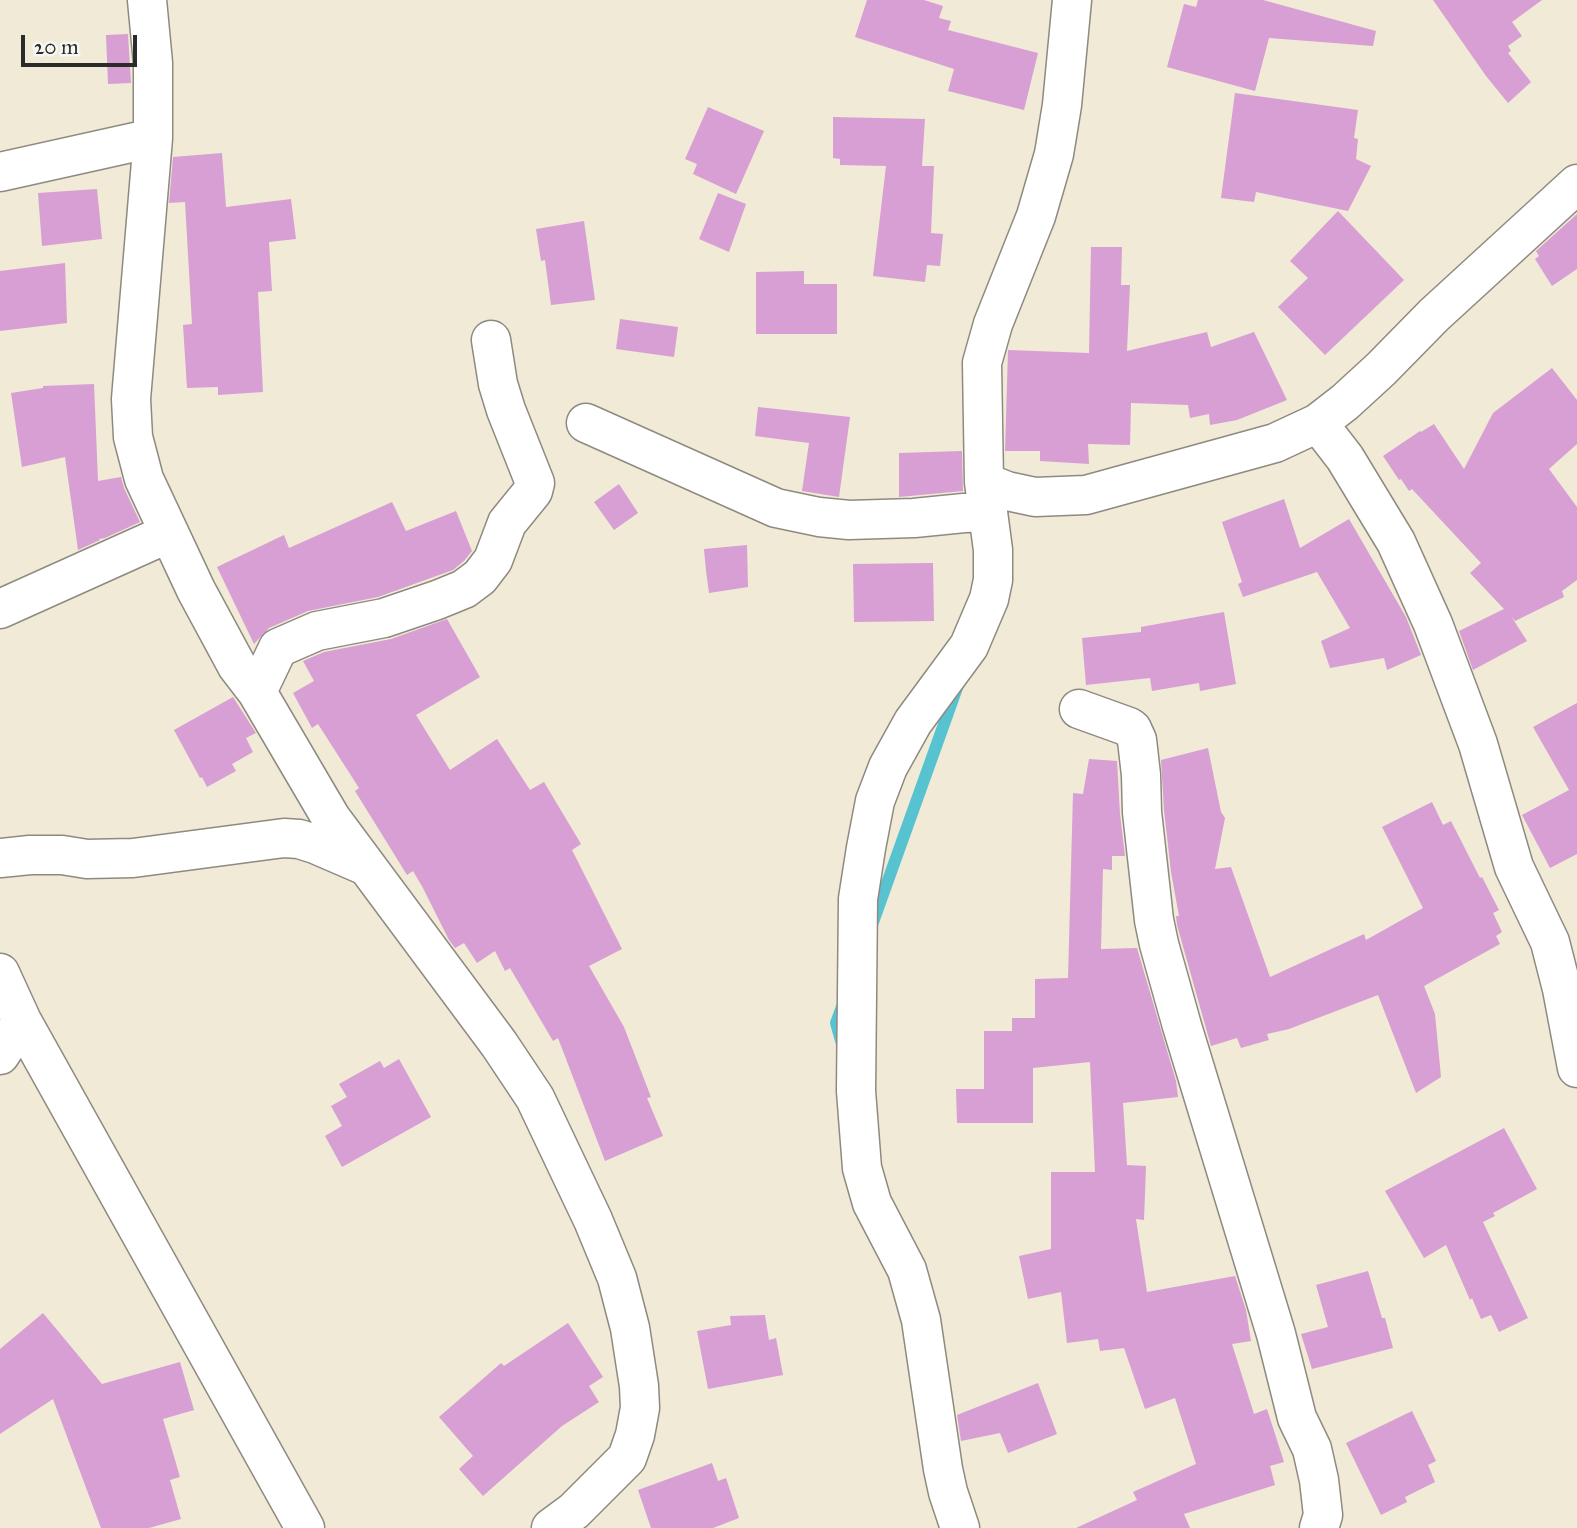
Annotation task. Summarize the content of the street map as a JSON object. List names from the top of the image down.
{
  "scale_bar": "20 m"
}
